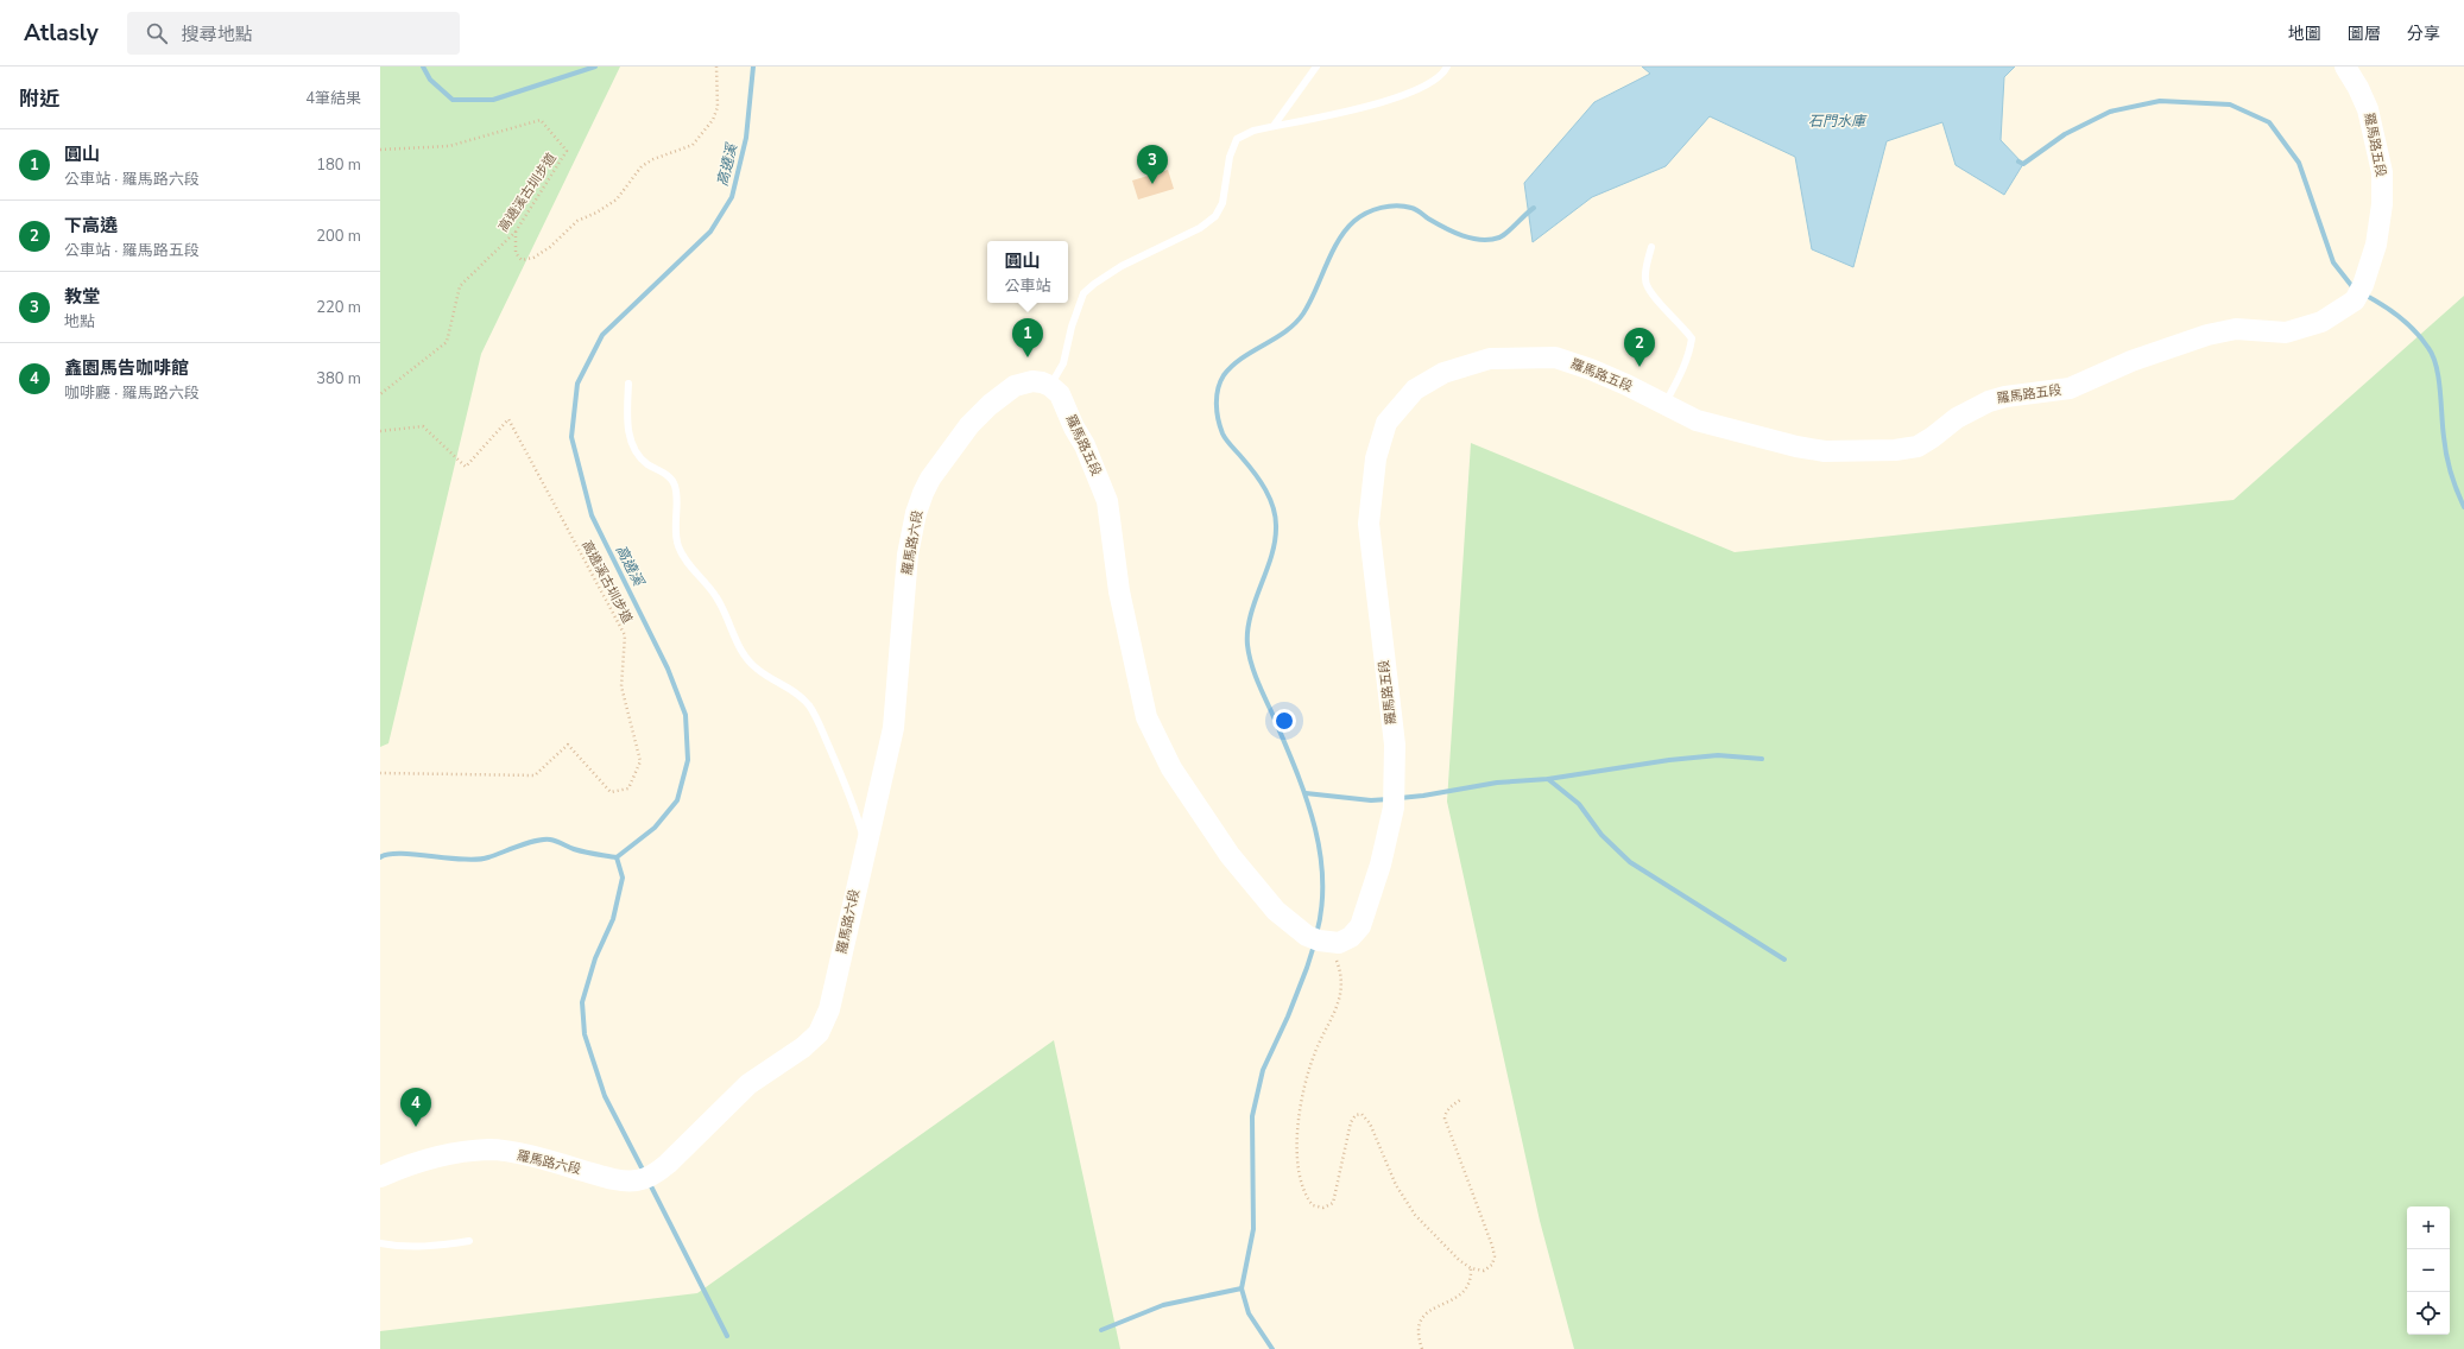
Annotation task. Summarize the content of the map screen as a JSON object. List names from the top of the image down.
{
  "streets": {
    "main road": ["羅馬路五段", "羅馬路六段"],
    "path": ["高遶溪古圳步道"]
  },
  "crossings": [
    ["羅馬路五段", "羅馬路六段"]
  ],
  "water": ["石門水庫", "高遶溪"],
  "page": {
    "header": "Atlasly",
    "search": "搜尋地點",
    "nav": ["地圖", "圖層", "分享"],
    "heading": ["附近", "4筆結果"],
    "list": [
      {
        "mark": "1",
        "name": "圓山",
        "note": "公車站 · 羅馬路六段",
        "value": "180 m"
      },
      {
        "mark": "2",
        "name": "下高遶",
        "note": "公車站 · 羅馬路五段",
        "value": "200 m"
      },
      {
        "mark": "3",
        "name": "教堂",
        "note": "地點",
        "value": "220 m"
      },
      {
        "mark": "4",
        "name": "鑫園馬告咖啡館",
        "note": "咖啡廳 · 羅馬路六段",
        "value": "380 m"
      }
    ],
    "pins": [
      "3",
      "1",
      "2",
      "4"
    ],
    "popup": ["圓山", "公車站"],
    "map_buttons": ["+", "−"]
  }
}
